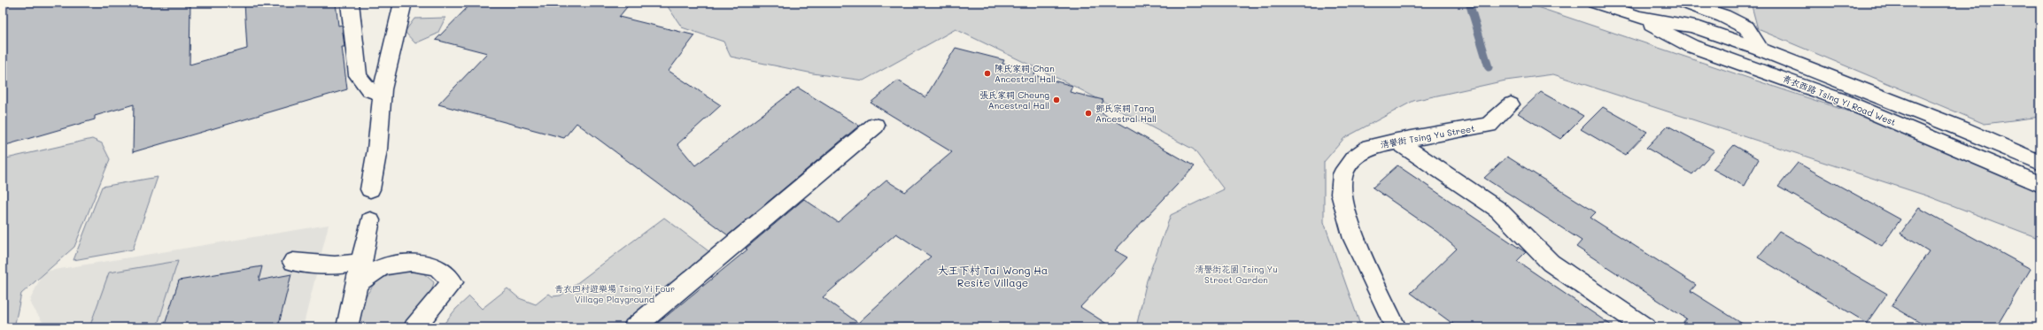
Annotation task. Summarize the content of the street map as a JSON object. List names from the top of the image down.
{
  "streets": {
    "street": ["青衣西路 Tsing Yi Road West", "清譽街 Tsing Yu Street"]
  },
  "districts": ["大王下村 Tai Wong Ha Resite Village"],
  "parks": ["清譽街花園 Tsing Yu Street Garden", "青衣四村遊樂場 Tsing Yi Four Village Playground"],
  "places": ["陳氏家祠 Chan Ancestral Hall", "張氏家祠 Cheung Ancestral Hall", "鄧氏宗祠 Tang Ancestral Hall"]
}
